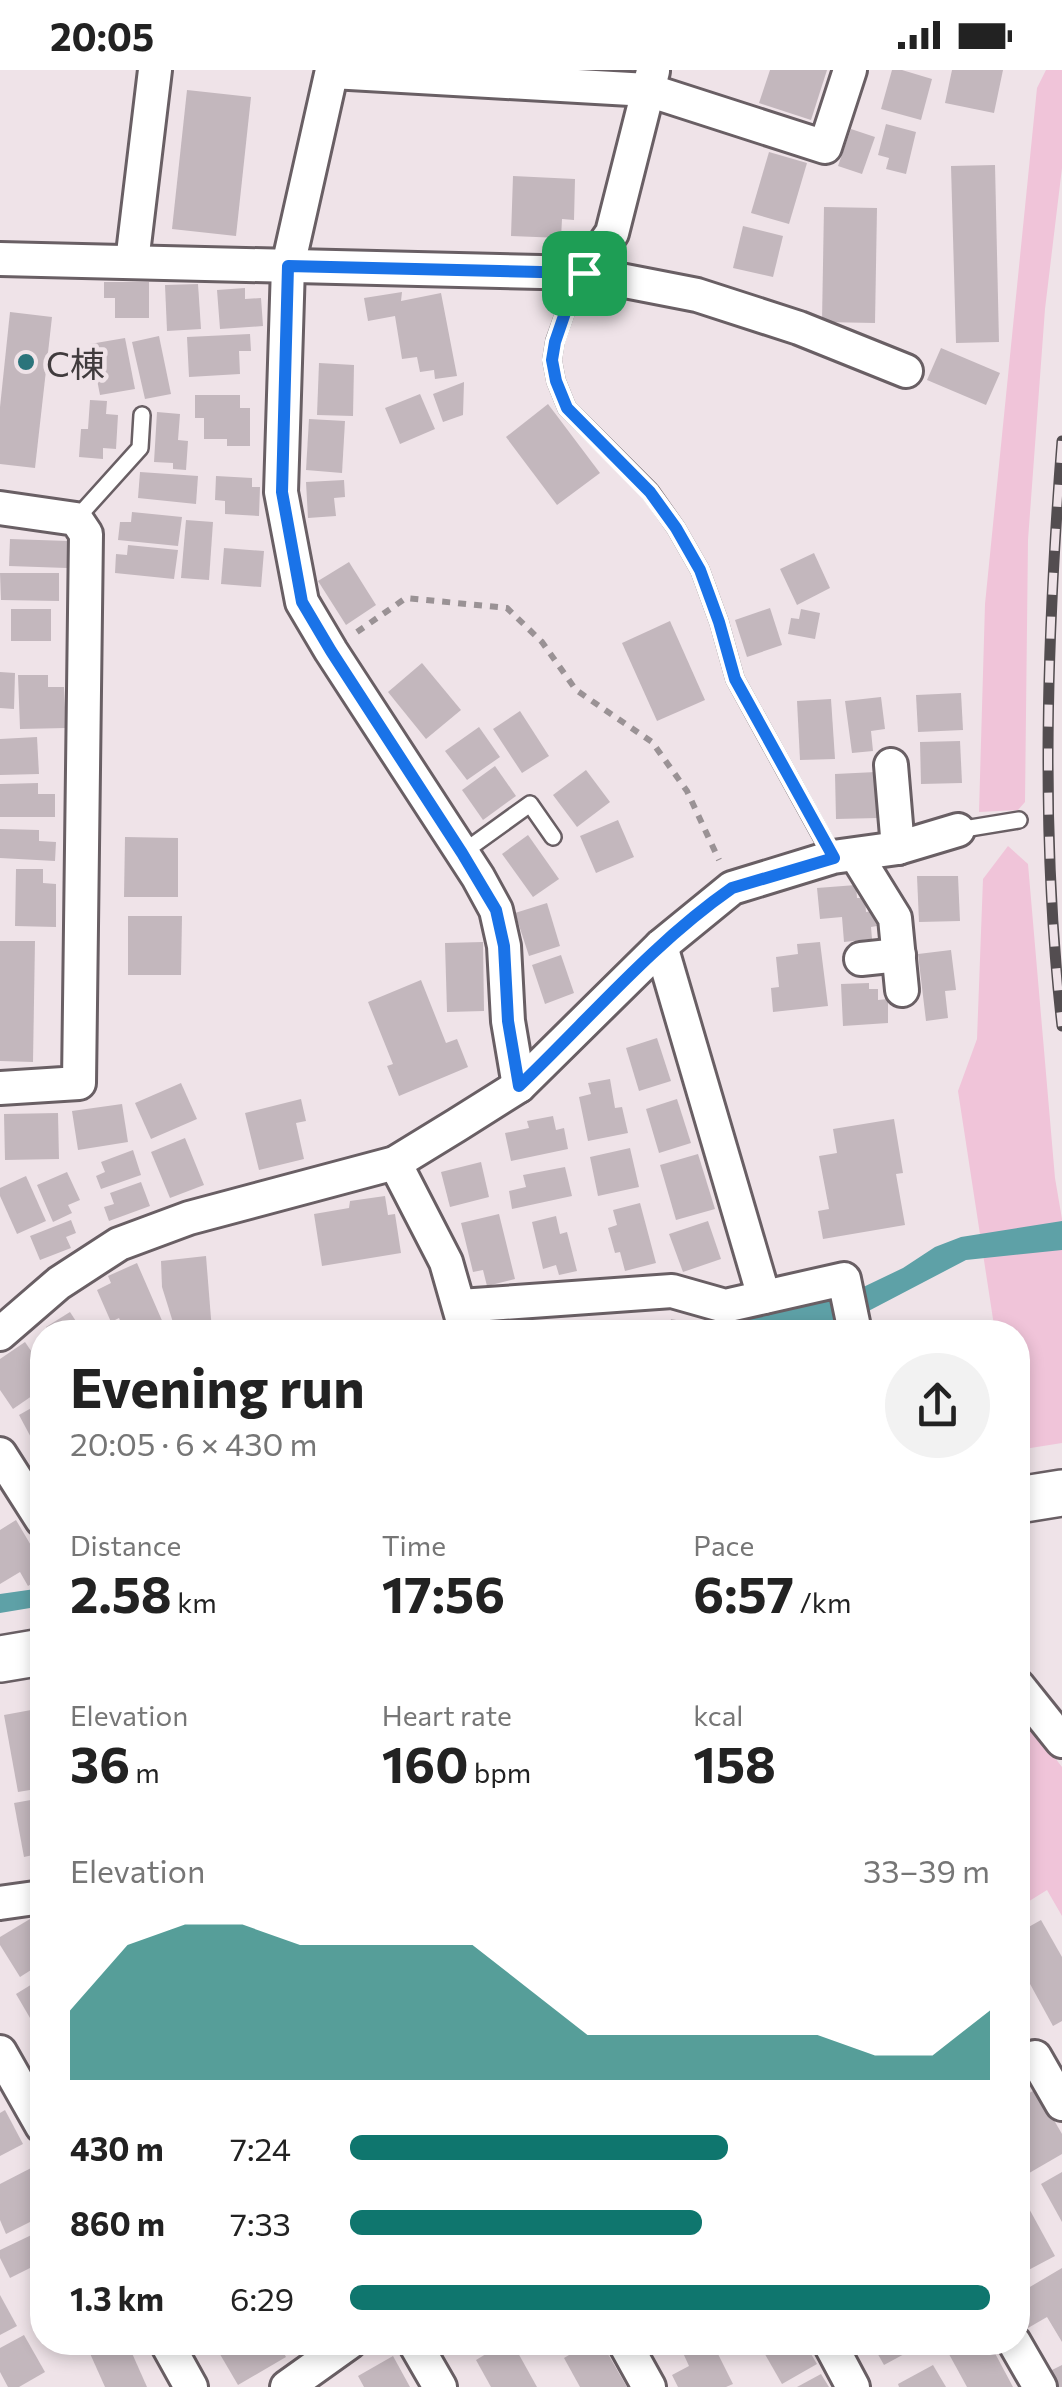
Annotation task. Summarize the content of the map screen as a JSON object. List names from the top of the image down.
{
  "places": ["C棟"],
  "page": {
    "status": "20:05",
    "heading": ["Evening run", "20:05 · 6 × 430 m"],
    "stats": [
      ["Distance", "2.58 km"],
      ["Time", "17:56"],
      ["Pace", "6:57 /km"],
      ["Elevation", "36 m"],
      ["Heart rate", "160 bpm"],
      ["kcal", "158"]
    ],
    "chart": ["Elevation", "33–39 m"],
    "list": [
      {
        "name": "430 m",
        "note": "7:24"
      },
      {
        "name": "860 m",
        "note": "7:33"
      },
      {
        "name": "1.3 km",
        "note": "6:29"
      }
    ]
  }
}
